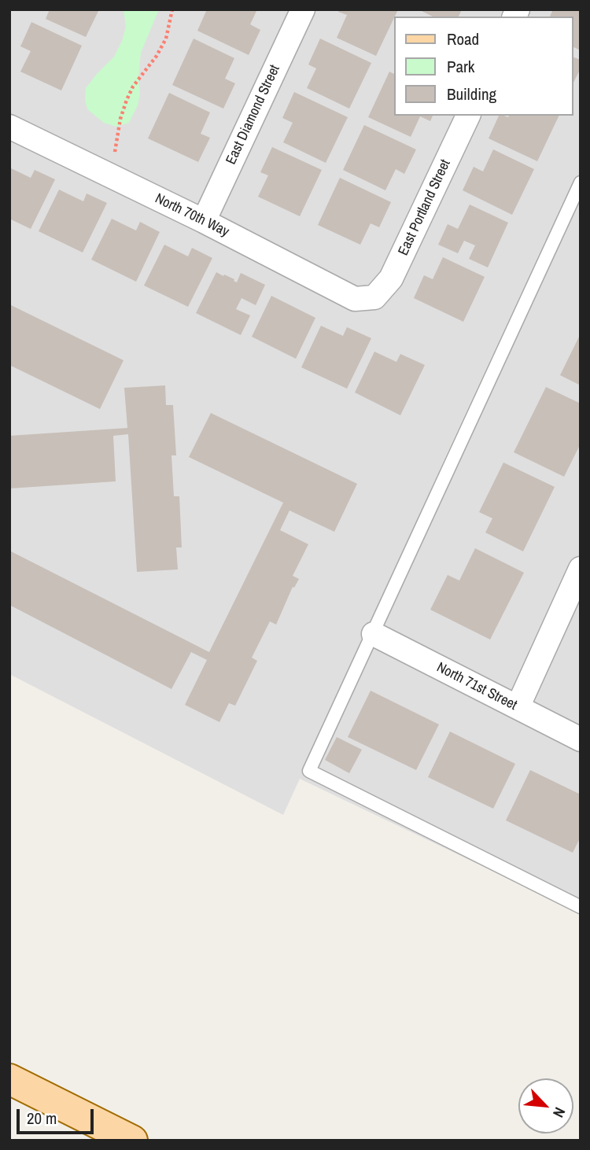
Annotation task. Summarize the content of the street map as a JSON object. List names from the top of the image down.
{
  "streets": {
    "street": [
      "East Diamond Street",
      "East Portland Street",
      "North 70th Way",
      "North 71st Street"
    ]
  },
  "crossings": [
    ["East Diamond Street", "North 70th Way"],
    ["East Portland Street", "North 70th Way"]
  ],
  "legend": ["Road", "Park", "Building"],
  "scale_bar": "20 m",
  "north": "bottom right"
}
